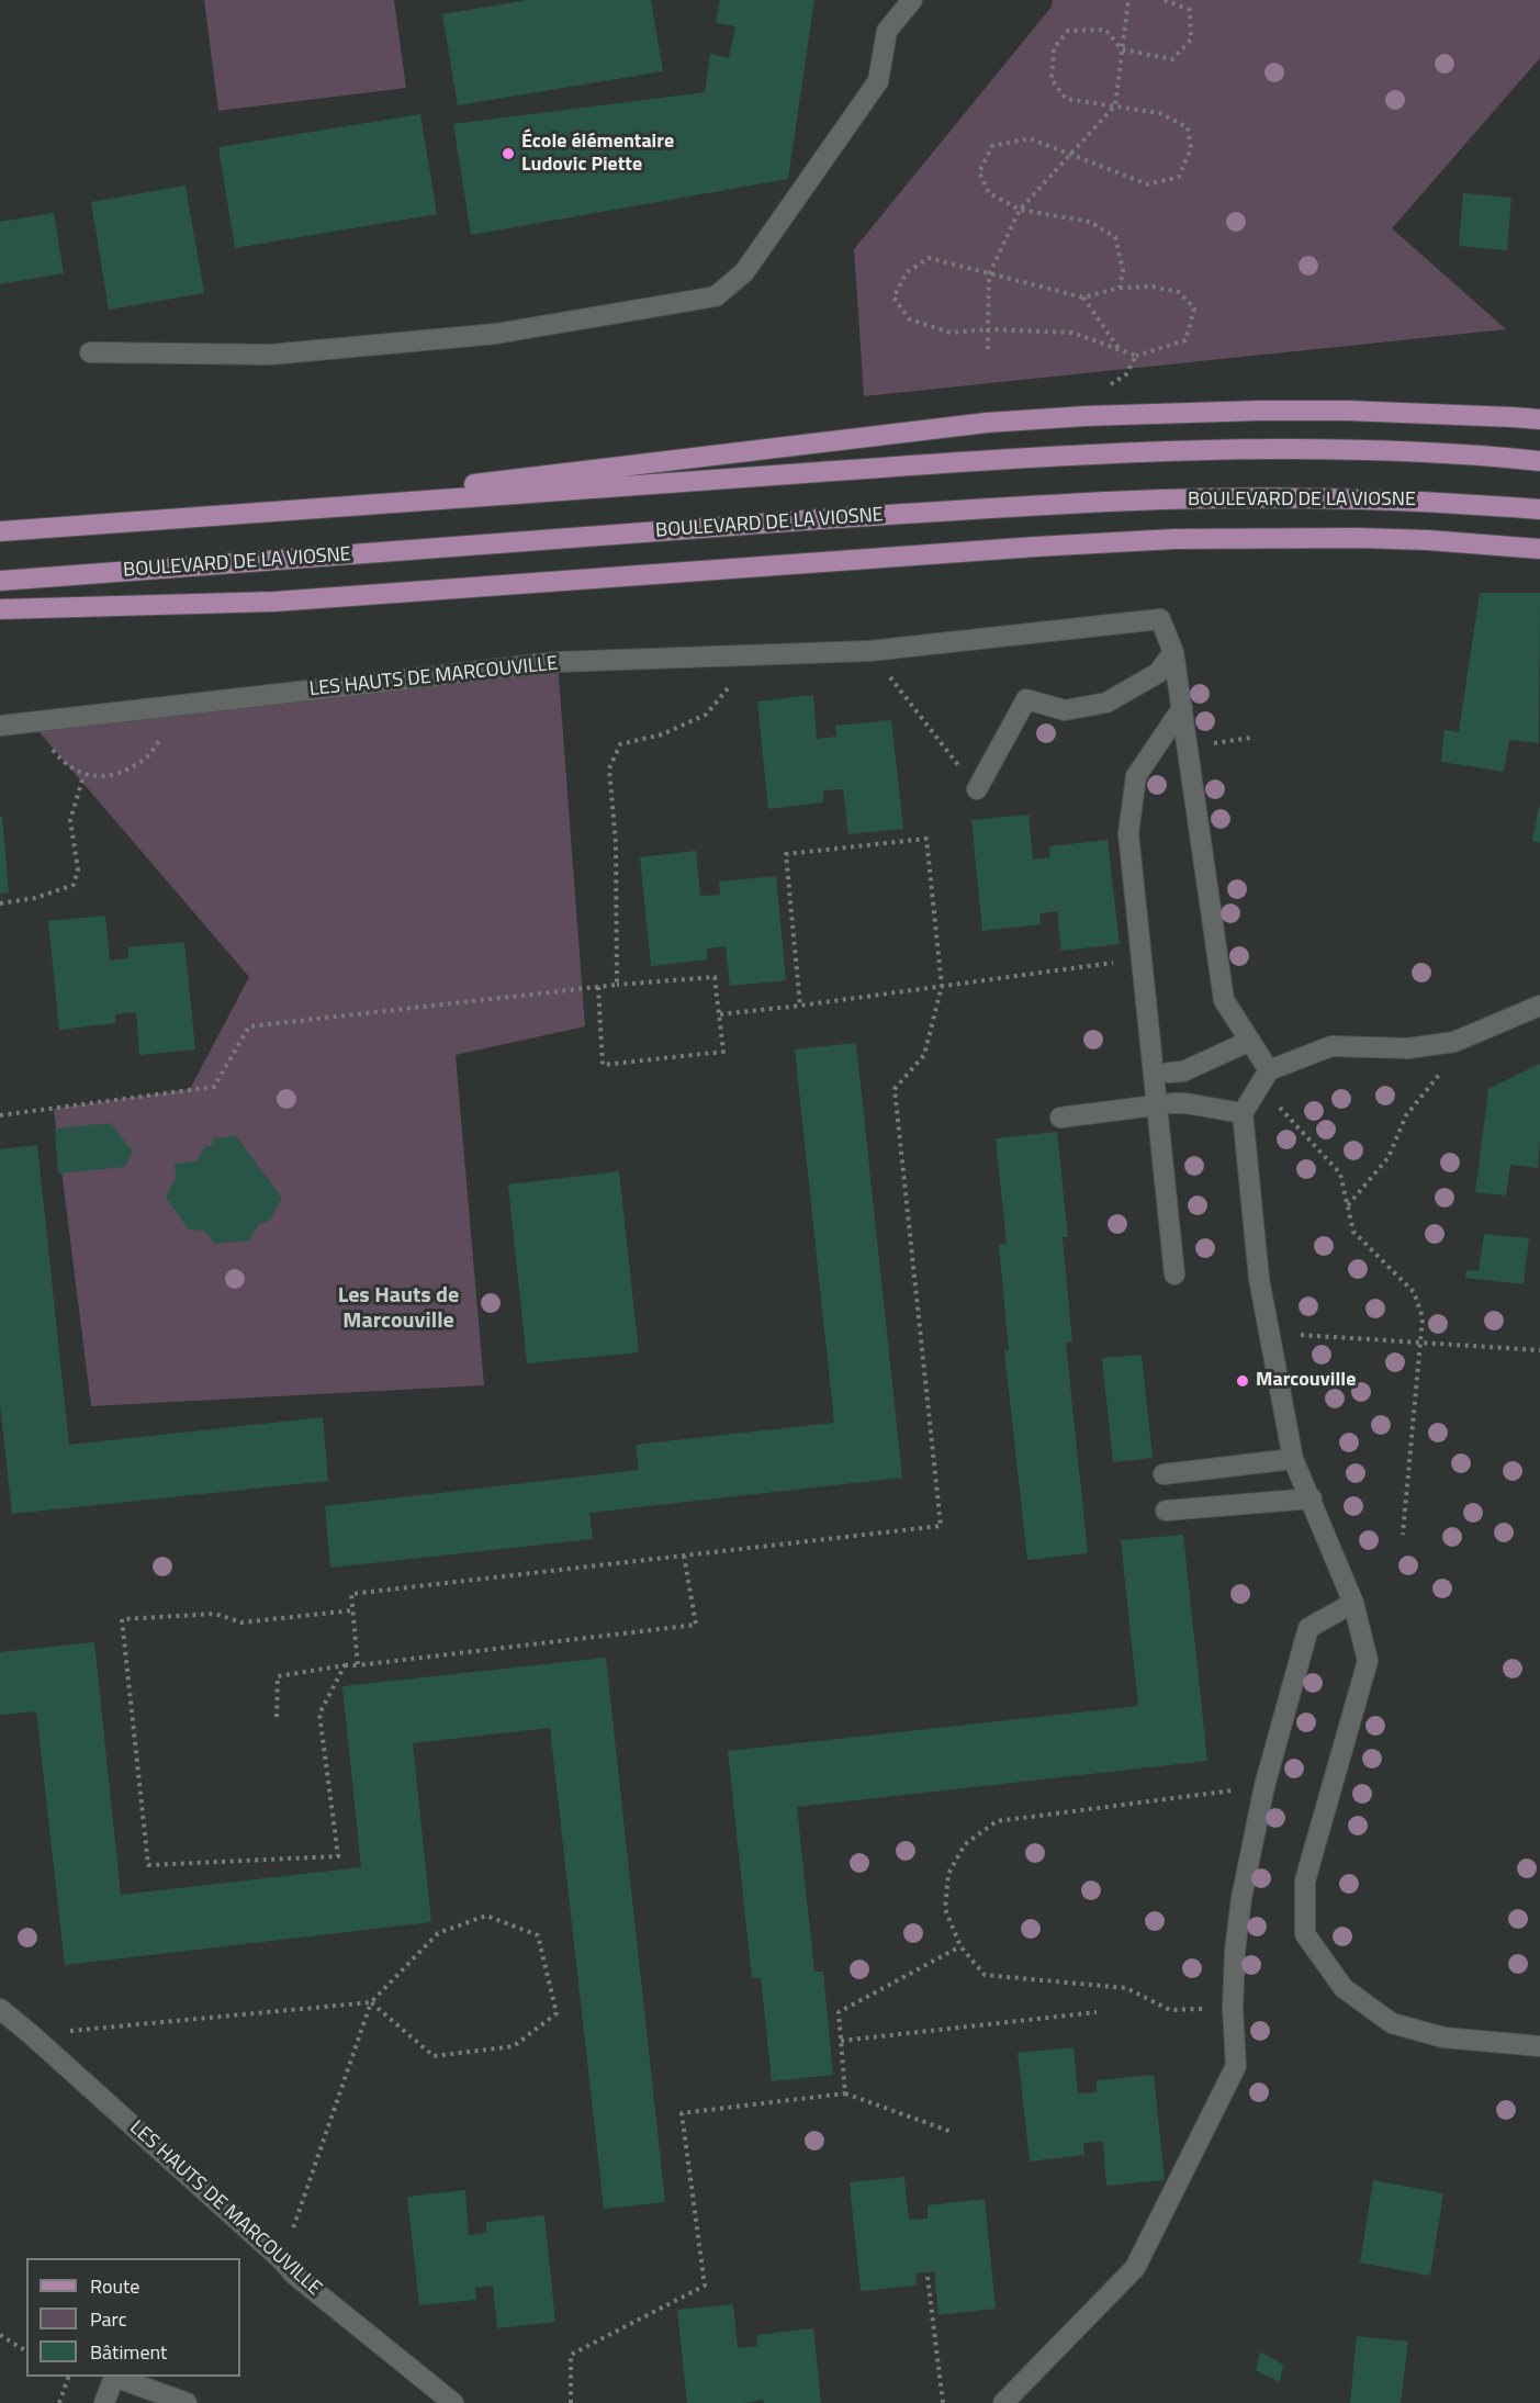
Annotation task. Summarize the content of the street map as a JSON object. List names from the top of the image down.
{
  "streets": {
    "main road": ["BOULEVARD DE LA VIOSNE"],
    "street": ["LES HAUTS DE MARCOUVILLE"]
  },
  "districts": ["Les Hauts de Marcouville"],
  "places": ["École élémentaire Ludovic Piette", "Marcouville"],
  "legend": ["Route", "Parc", "Bâtiment"]
}
